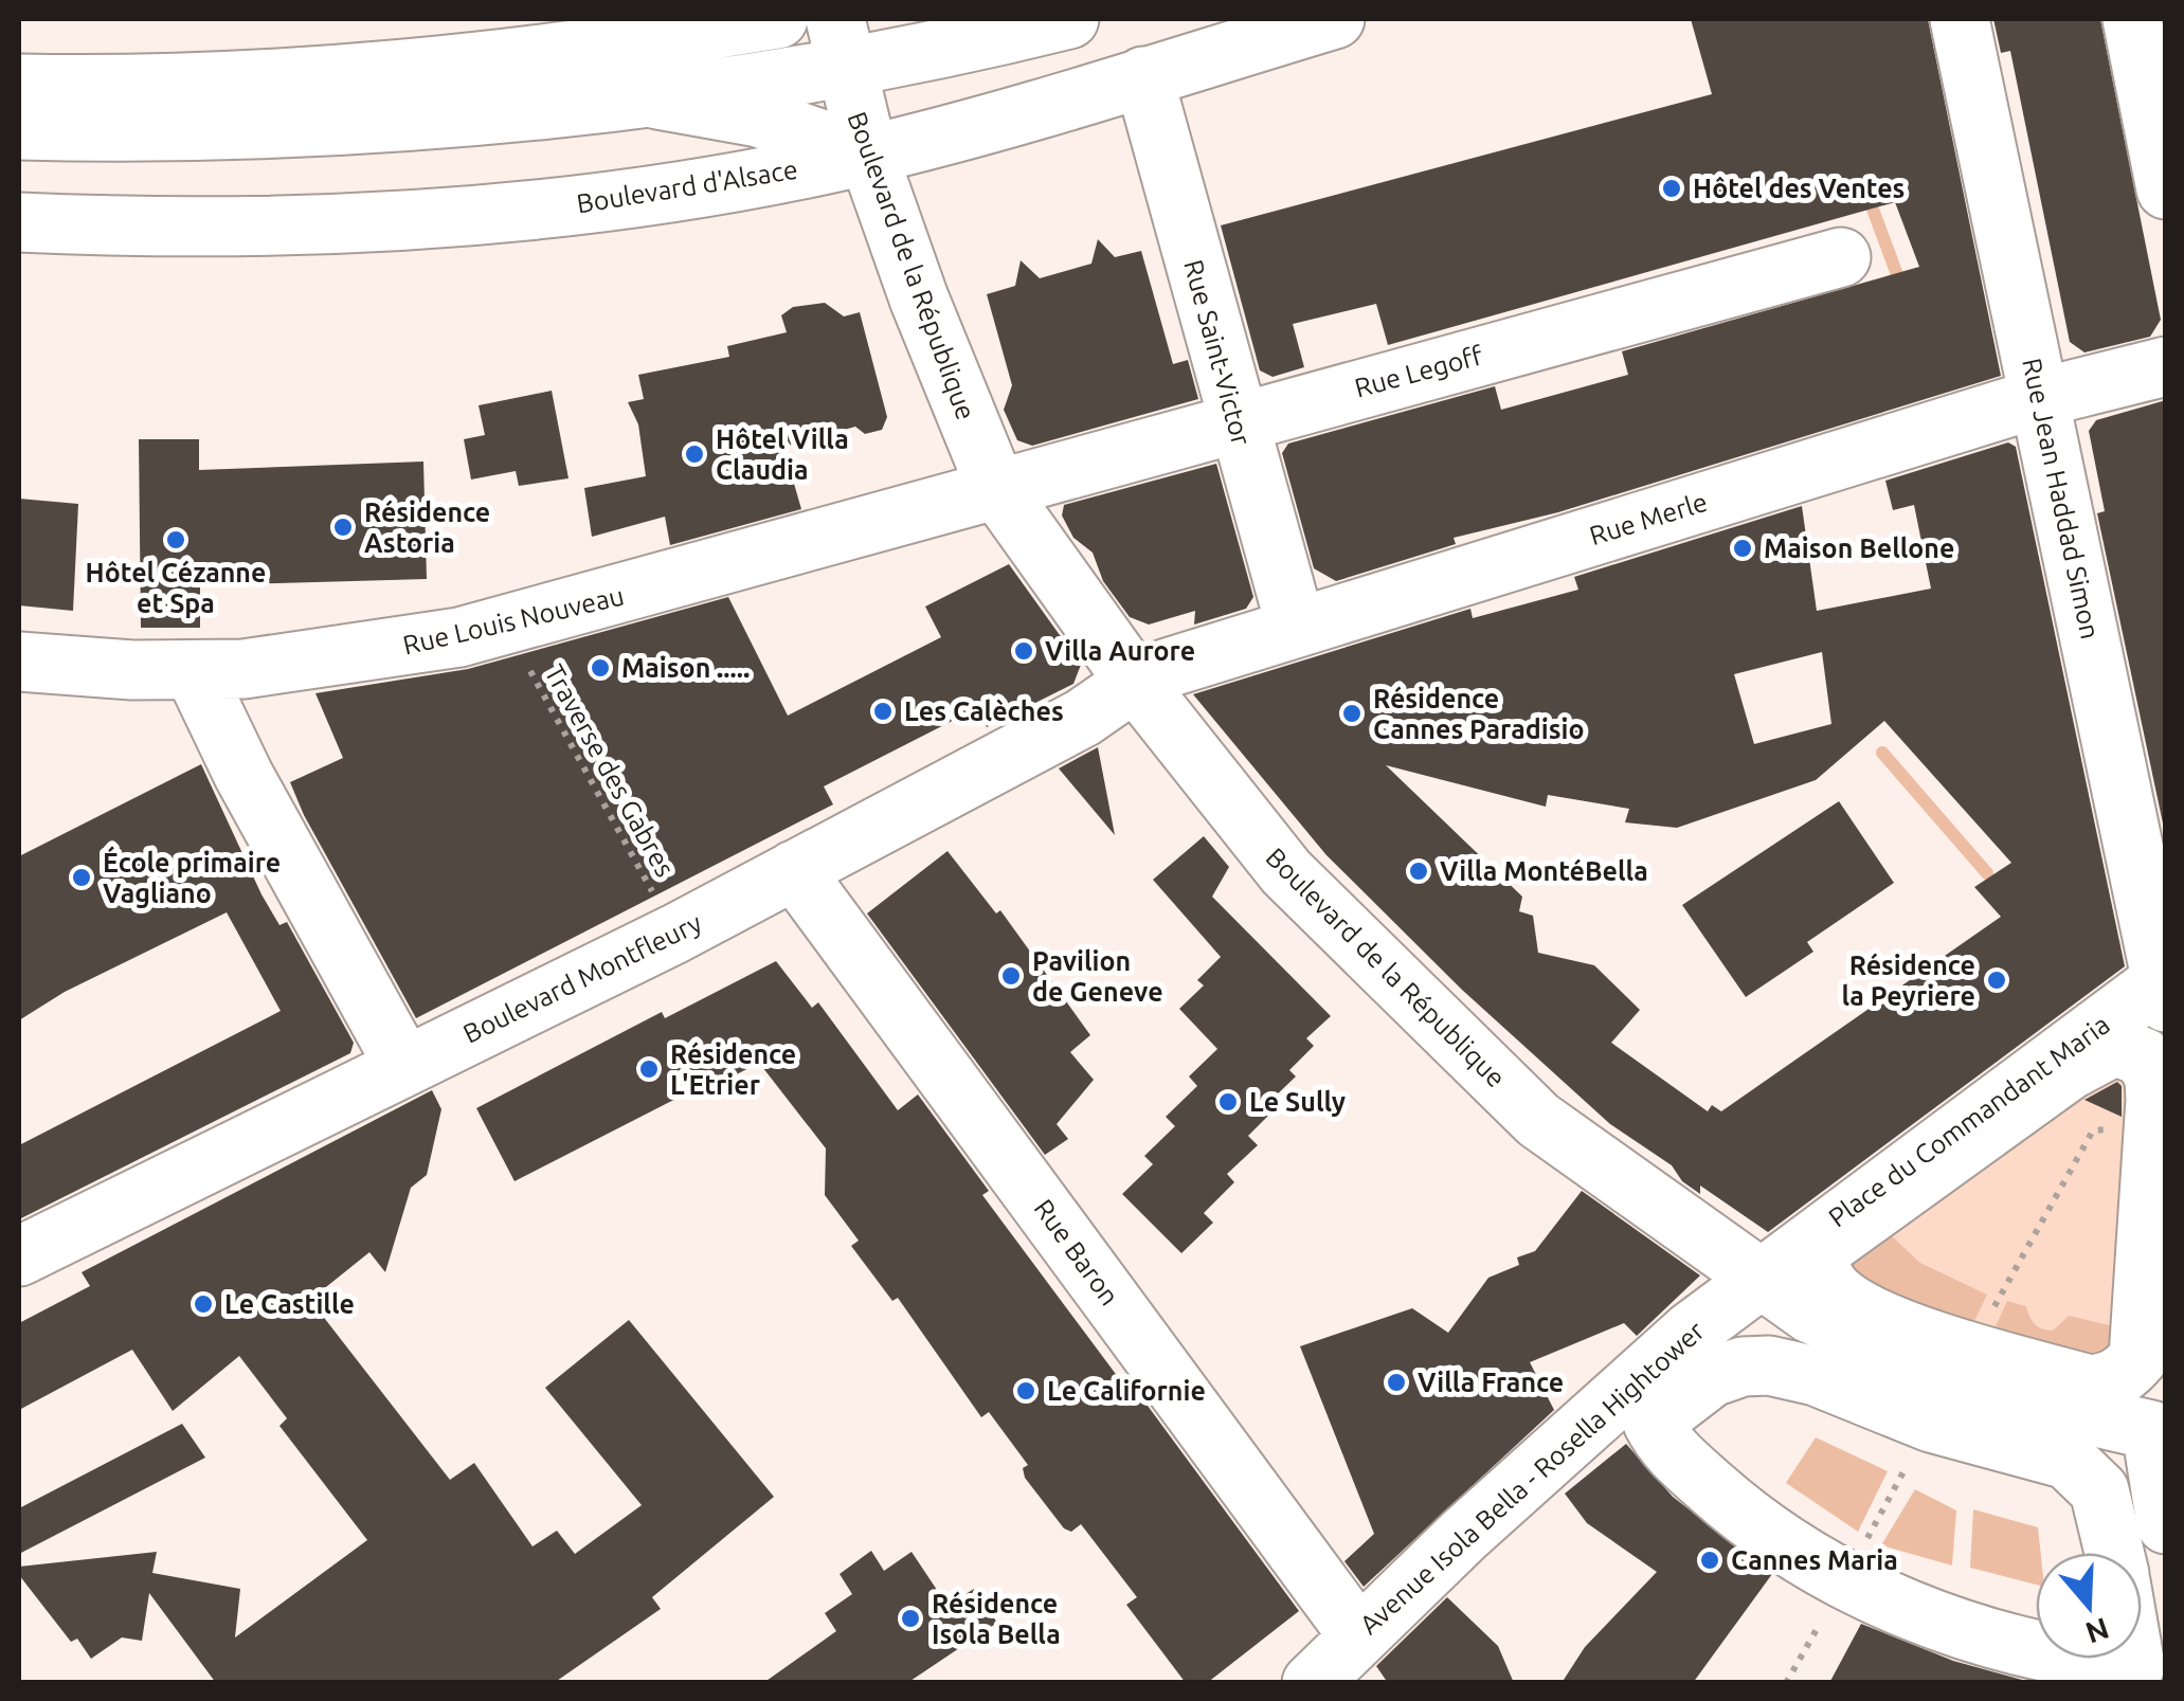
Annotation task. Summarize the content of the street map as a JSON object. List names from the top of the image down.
{
  "streets": {
    "main road": [
      "Boulevard d'Alsace",
      "Boulevard de la République",
      "Rue Saint-Victor",
      "Rue Legoff",
      "Rue Jean Haddad Simon",
      "Rue Merle",
      "Rue Louis Nouveau",
      "Boulevard Montfleury",
      "Place du Commandant Maria",
      "Rue Baron",
      "Avenue Isola Bella - Rosella Hightower"
    ],
    "path": ["Traverse des Gabres"]
  },
  "crossings": [
    ["Boulevard d'Alsace", "Boulevard de la République"],
    ["Boulevard d'Alsace", "Rue Saint-Victor"],
    ["Boulevard de la République", "Rue Legoff"],
    ["Boulevard de la République", "Rue Merle"],
    ["Boulevard de la République", "Rue Louis Nouveau"],
    ["Boulevard de la République", "Boulevard Montfleury"],
    ["Boulevard de la République", "Place du Commandant Maria"],
    ["Boulevard de la République", "Avenue Isola Bella - Rosella Hightower"],
    ["Rue Saint-Victor", "Rue Legoff"],
    ["Rue Saint-Victor", "Rue Merle"],
    ["Rue Legoff", "Rue Louis Nouveau"],
    ["Rue Jean Haddad Simon", "Rue Merle"],
    ["Rue Jean Haddad Simon", "Place du Commandant Maria"],
    ["Rue Merle", "Boulevard Montfleury"],
    ["Rue Louis Nouveau", "Traverse des Gabres"],
    ["Traverse des Gabres", "Boulevard Montfleury"],
    ["Boulevard Montfleury", "Rue Baron"],
    ["Place du Commandant Maria", "Avenue Isola Bella - Rosella Hightower"],
    ["Rue Baron", "Avenue Isola Bella - Rosella Hightower"]
  ],
  "places": [
    "Hôtel des Ventes",
    "Hôtel Villa Claudia",
    "Résidence Astoria",
    "Hôtel Cézanne et Spa",
    "Maison Bellone",
    "Villa Aurore",
    "Maison .....",
    "Les Calèches",
    "Résidence Cannes Paradisio",
    "Villa MontéBella",
    "École primaire Vagliano",
    "Pavilion de Geneve",
    "Résidence la Peyriere",
    "Résidence L'Etrier",
    "Le Sully",
    "Le Castille",
    "Villa France",
    "Le Californie",
    "Cannes Maria",
    "Résidence Isola Bella"
  ],
  "north": "bottom"
}
